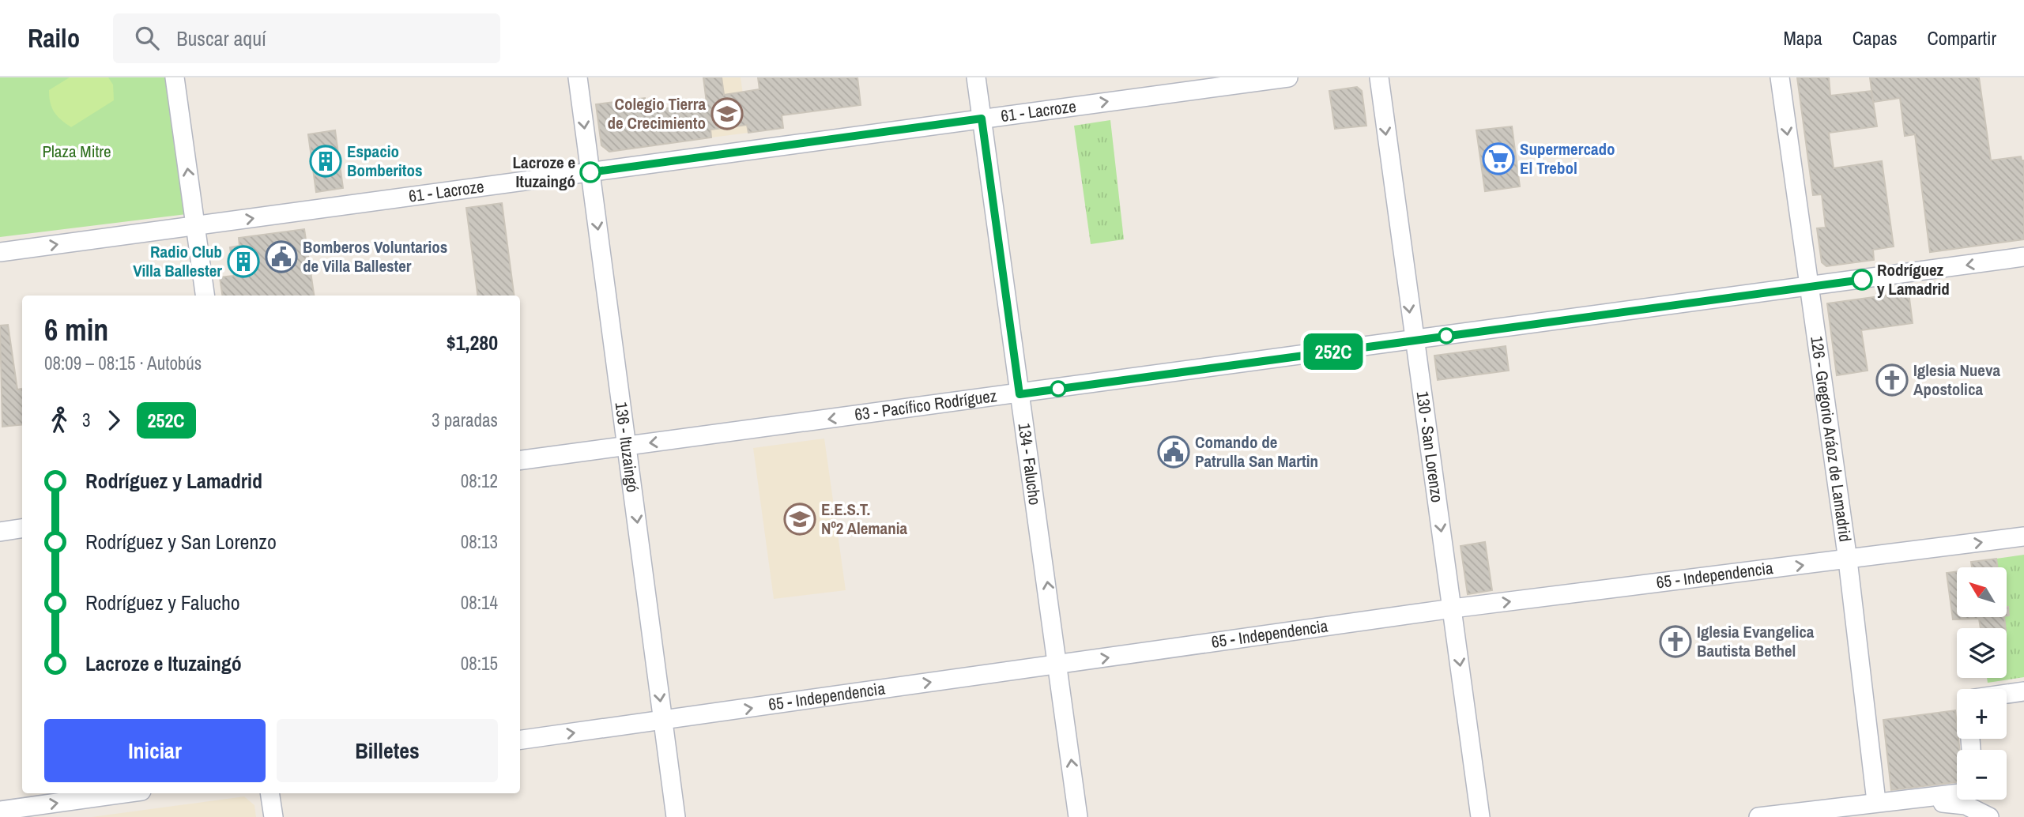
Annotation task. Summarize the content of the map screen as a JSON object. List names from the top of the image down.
{
  "streets": {
    "street": [
      "61 - Lacroze",
      "63 - Pacífico Rodríguez",
      "126 - Gregorio Aráoz de Lamadrid",
      "136 - Ituzaingó",
      "130 - San Lorenzo",
      "134 - Falucho",
      "65 - Independencia"
    ]
  },
  "crossings": [
    ["61 - Lacroze", "136 - Ituzaingó"],
    ["61 - Lacroze", "134 - Falucho"],
    ["63 - Pacífico Rodríguez", "126 - Gregorio Aráoz de Lamadrid"],
    ["63 - Pacífico Rodríguez", "136 - Ituzaingó"],
    ["63 - Pacífico Rodríguez", "130 - San Lorenzo"],
    ["63 - Pacífico Rodríguez", "134 - Falucho"],
    ["126 - Gregorio Aráoz de Lamadrid", "65 - Independencia"],
    ["136 - Ituzaingó", "65 - Independencia"],
    ["130 - San Lorenzo", "65 - Independencia"],
    ["134 - Falucho", "65 - Independencia"]
  ],
  "one_way": [
    "61 - Lacroze",
    "63 - Pacífico Rodríguez",
    "136 - Ituzaingó",
    "130 - San Lorenzo",
    "134 - Falucho",
    "65 - Independencia"
  ],
  "parks": ["Plaza Mitre"],
  "places": {
    "school or university": ["Colegio Tierra de Crecimiento", "E.E.S.T. Nº2 Alemania"],
    "supermarket": ["Supermercado El Trebol"],
    "building": ["Espacio Bomberitos", "Radio Club Villa Ballester"],
    "other": ["Lacroze e Ituzaingó", "Rodríguez y Lamadrid"],
    "public building": ["Bomberos Voluntarios de Villa Ballester", "Comando de Patrulla San Martin"],
    "church": ["Iglesia Nueva Apostolica", "Iglesia Evangelica Bautista Bethel"]
  },
  "lines": ["bus line 252C"],
  "north": "top left",
  "page": {
    "header": "Railo",
    "search": "Buscar aquí",
    "nav": ["Mapa", "Capas", "Compartir"],
    "on_map": "252C",
    "heading": ["6 min", "08:09 – 08:15 · Autobús", "$1,280"],
    "legs": ["3", "252C", "3 paradas"],
    "list": [
      {
        "name": "Rodríguez y Lamadrid",
        "value": "08:12"
      },
      {
        "name": "Rodríguez y San Lorenzo",
        "value": "08:13"
      },
      {
        "name": "Rodríguez y Falucho",
        "value": "08:14"
      },
      {
        "name": "Lacroze e Ituzaingó",
        "value": "08:15"
      }
    ],
    "map_buttons": ["+", "−"],
    "buttons": ["Iniciar", "Billetes"]
  }
}
